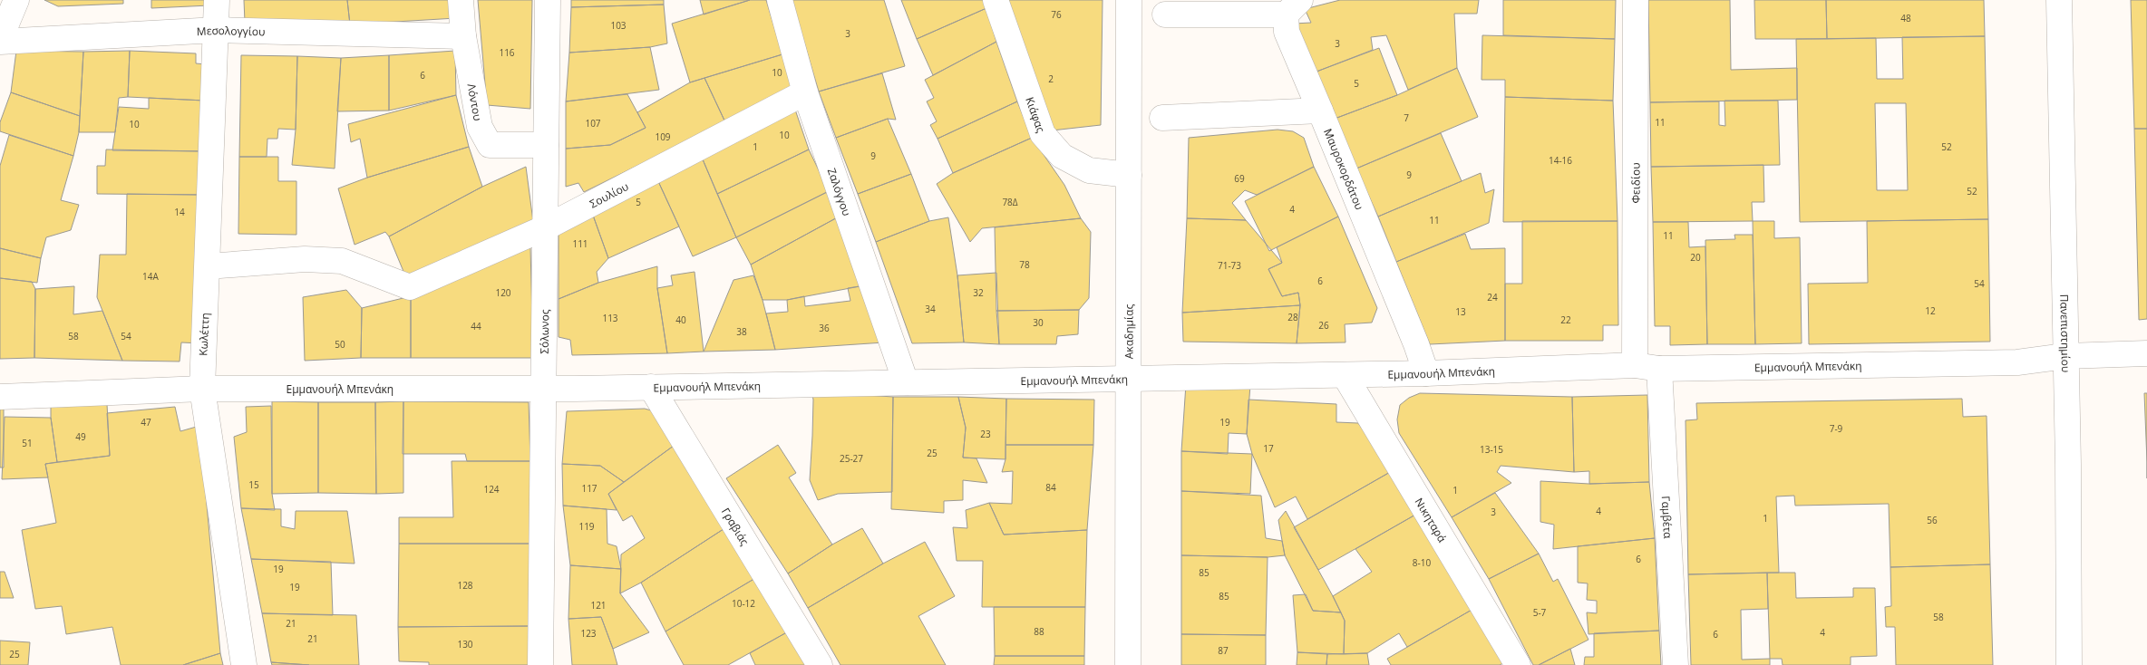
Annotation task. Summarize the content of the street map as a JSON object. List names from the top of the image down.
{
  "streets": {
    "street": [
      "Μεσολογγίου",
      "Λόντου",
      "Κιάφας",
      "Μαυροκορδάτου",
      "Φειδίου",
      "Ζαλόγγου",
      "Σουλίου",
      "Σόλωνος",
      "Ακαδημίας",
      "Πανεπιστημίου",
      "Κωλέττη",
      "Εμμανουήλ Μπενάκη",
      "Γαμβέτα",
      "Νικηταρά",
      "Γραβιάς"
    ]
  },
  "crossings": [
    ["Μεσολογγίου", "Λόντου"],
    ["Μεσολογγίου", "Κωλέττη"],
    ["Λόντου", "Σόλωνος"],
    ["Κιάφας", "Ακαδημίας"],
    ["Μαυροκορδάτου", "Εμμανουήλ Μπενάκη"],
    ["Φειδίου", "Εμμανουήλ Μπενάκη"],
    ["Ζαλόγγου", "Σουλίου"],
    ["Ζαλόγγου", "Εμμανουήλ Μπενάκη"],
    ["Σουλίου", "Σόλωνος"],
    ["Σουλίου", "Κωλέττη"],
    ["Σόλωνος", "Εμμανουήλ Μπενάκη"],
    ["Ακαδημίας", "Εμμανουήλ Μπενάκη"],
    ["Πανεπιστημίου", "Εμμανουήλ Μπενάκη"],
    ["Κωλέττη", "Εμμανουήλ Μπενάκη"],
    ["Εμμανουήλ Μπενάκη", "Γαμβέτα"],
    ["Εμμανουήλ Μπενάκη", "Νικηταρά"],
    ["Εμμανουήλ Μπενάκη", "Γραβιάς"]
  ],
  "house_numbers": [
    "76",
    "48",
    "103",
    "3",
    "3",
    "116",
    "10",
    "6",
    "2",
    "5",
    "7",
    "11",
    "107",
    "10",
    "10",
    "109",
    "1",
    "52",
    "9",
    "14-16",
    "9",
    "69",
    "52",
    "5",
    "78Δ",
    "4",
    "14",
    "11",
    "11",
    "111",
    "20",
    "78",
    "71-73",
    "14Α",
    "6",
    "54",
    "120",
    "32",
    "24",
    "34",
    "12",
    "13",
    "28",
    "113",
    "40",
    "22",
    "30",
    "26",
    "44",
    "36",
    "38",
    "58",
    "54",
    "50",
    "47",
    "19",
    "7-9",
    "23",
    "49",
    "51",
    "17",
    "13-15",
    "25",
    "25-27",
    "15",
    "84",
    "117",
    "124",
    "1",
    "4",
    "3",
    "1",
    "56",
    "119",
    "6",
    "8-10",
    "19",
    "85",
    "128",
    "19",
    "85",
    "10-12",
    "121",
    "5-7",
    "58",
    "21",
    "88",
    "4",
    "123",
    "6",
    "21",
    "130",
    "87",
    "25"
  ]
}
